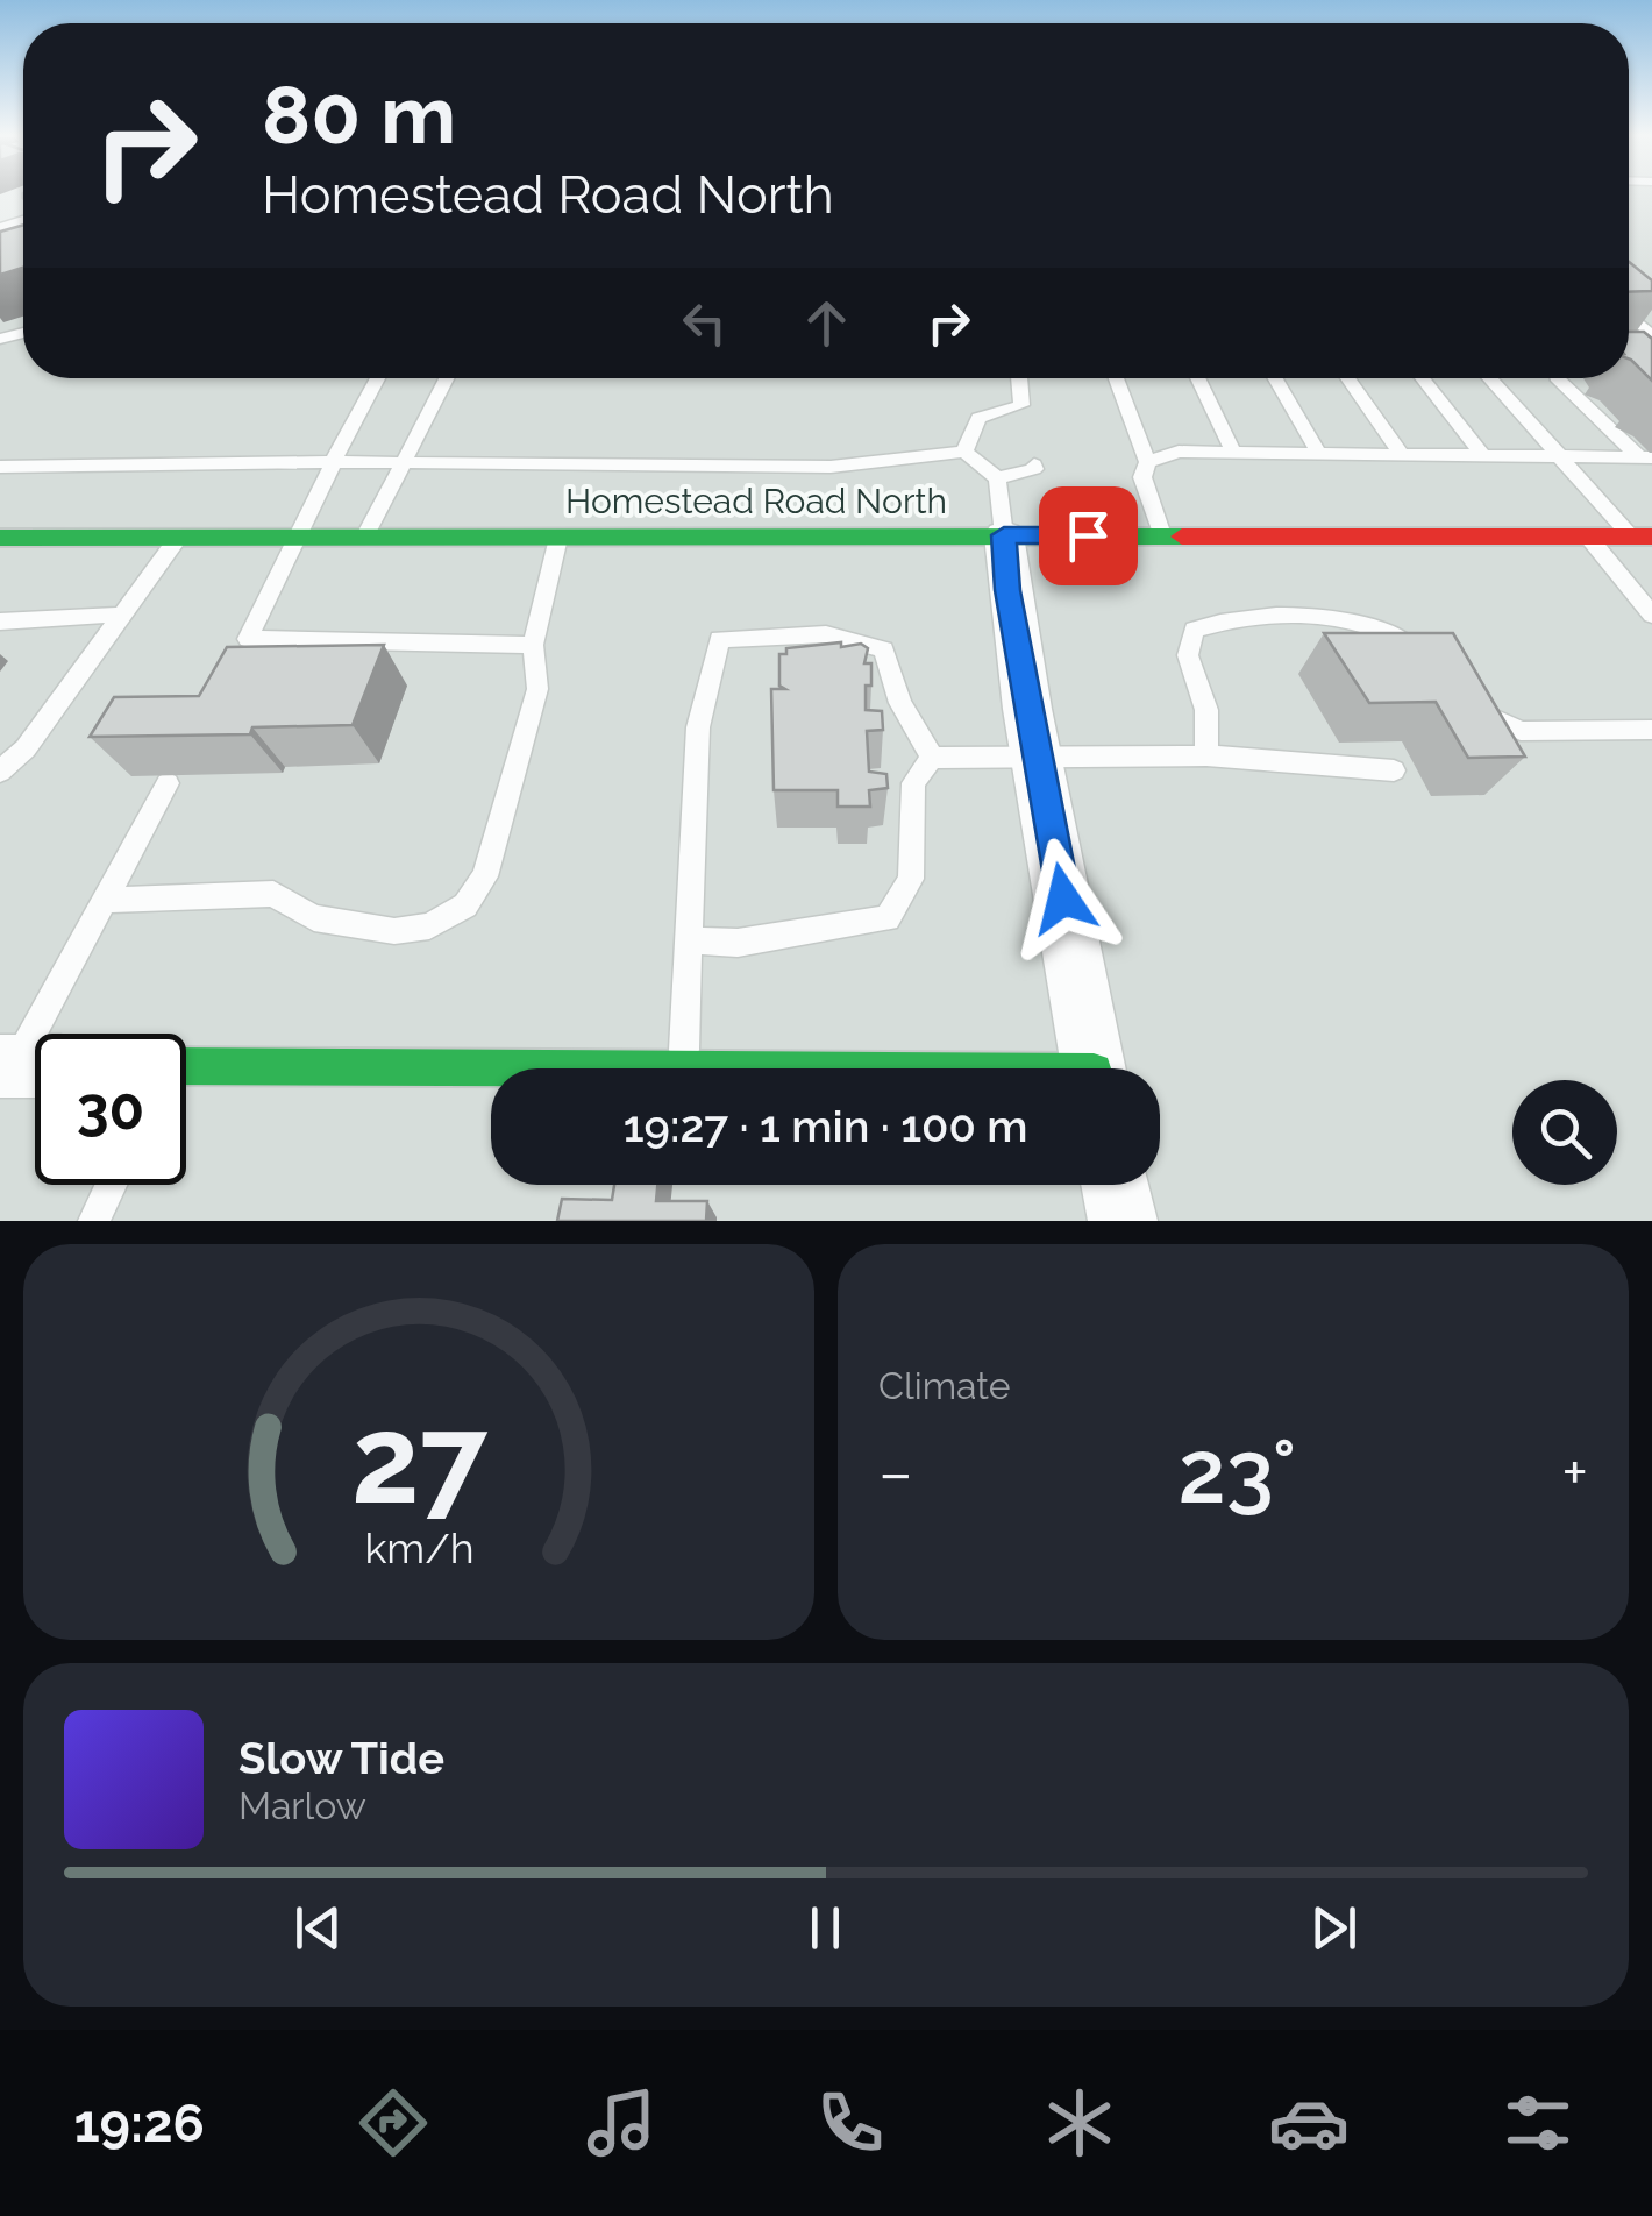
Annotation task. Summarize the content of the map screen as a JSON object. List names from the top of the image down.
{
  "streets": {
    "main road": ["Homestead Road North"]
  },
  "page": {
    "turn": ["80 m", "Homestead Road North"],
    "limit": "30",
    "trip": "19:27 · 1 min · 100 m",
    "tile": "Climate",
    "heat": ["−", "23°", "+"],
    "song": ["Slow Tide", "Marlow"],
    "tabs": "19:26",
    "gauge": ["27", "km/h"]
  }
}
